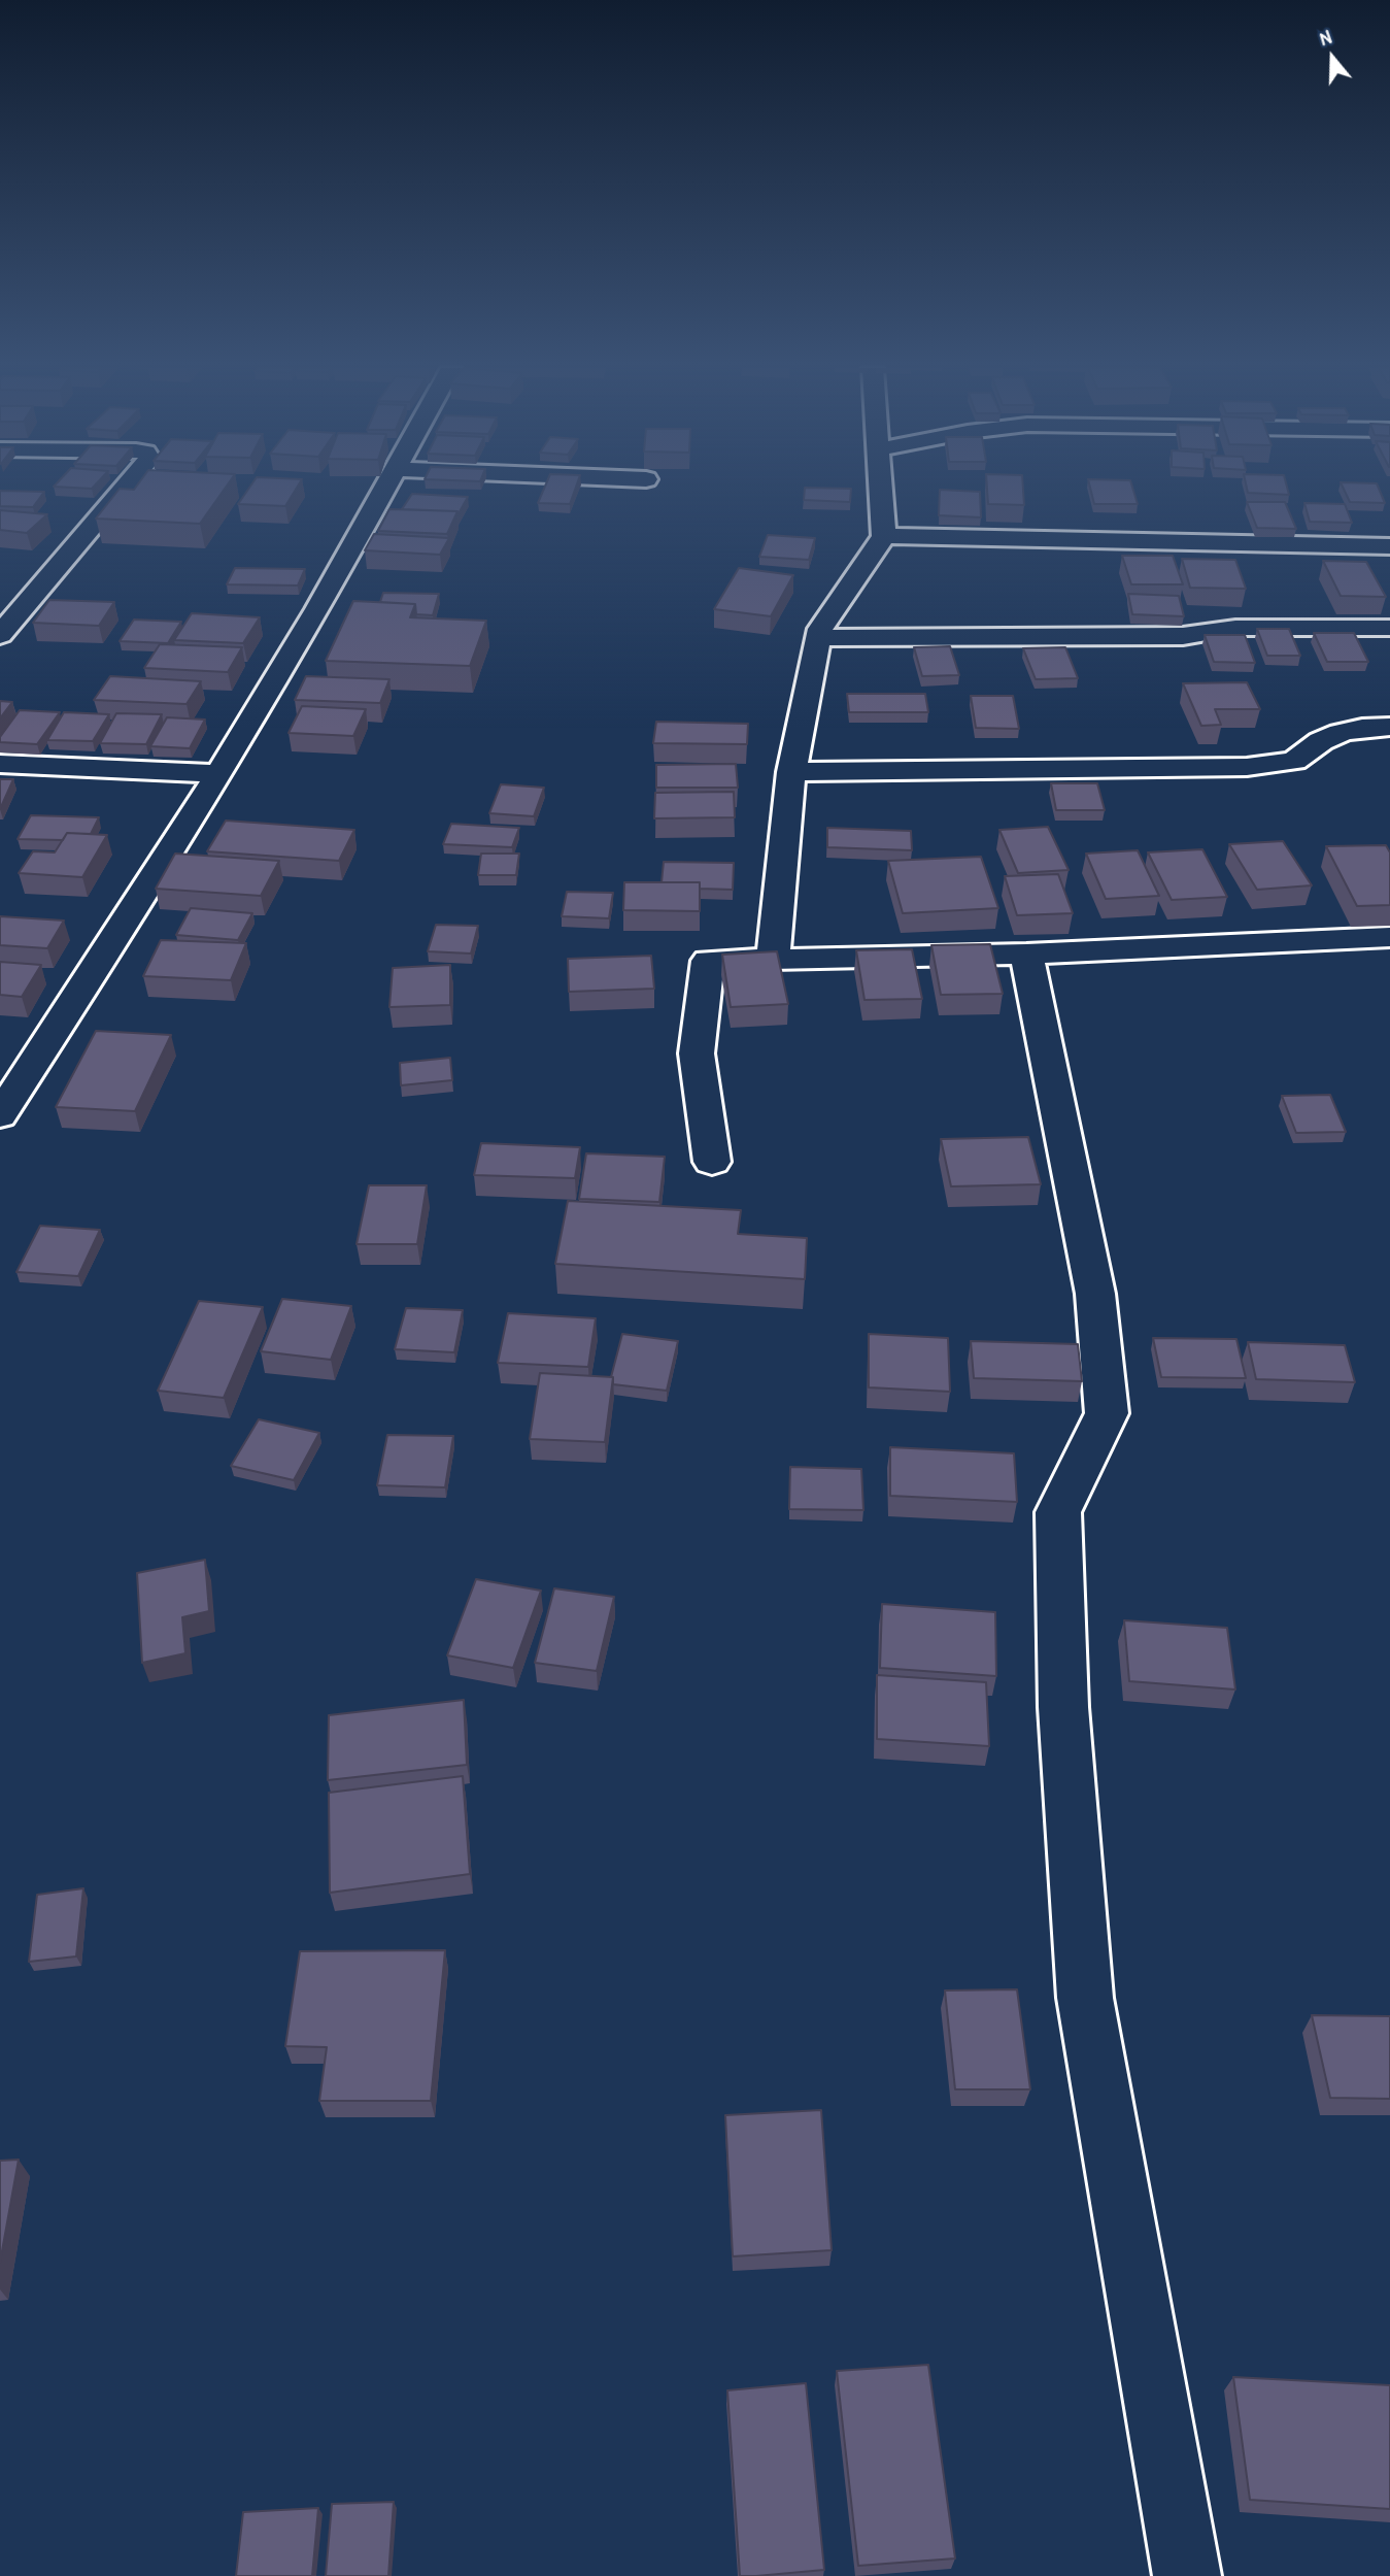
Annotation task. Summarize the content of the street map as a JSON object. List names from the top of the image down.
{
  "north": "top"
}
